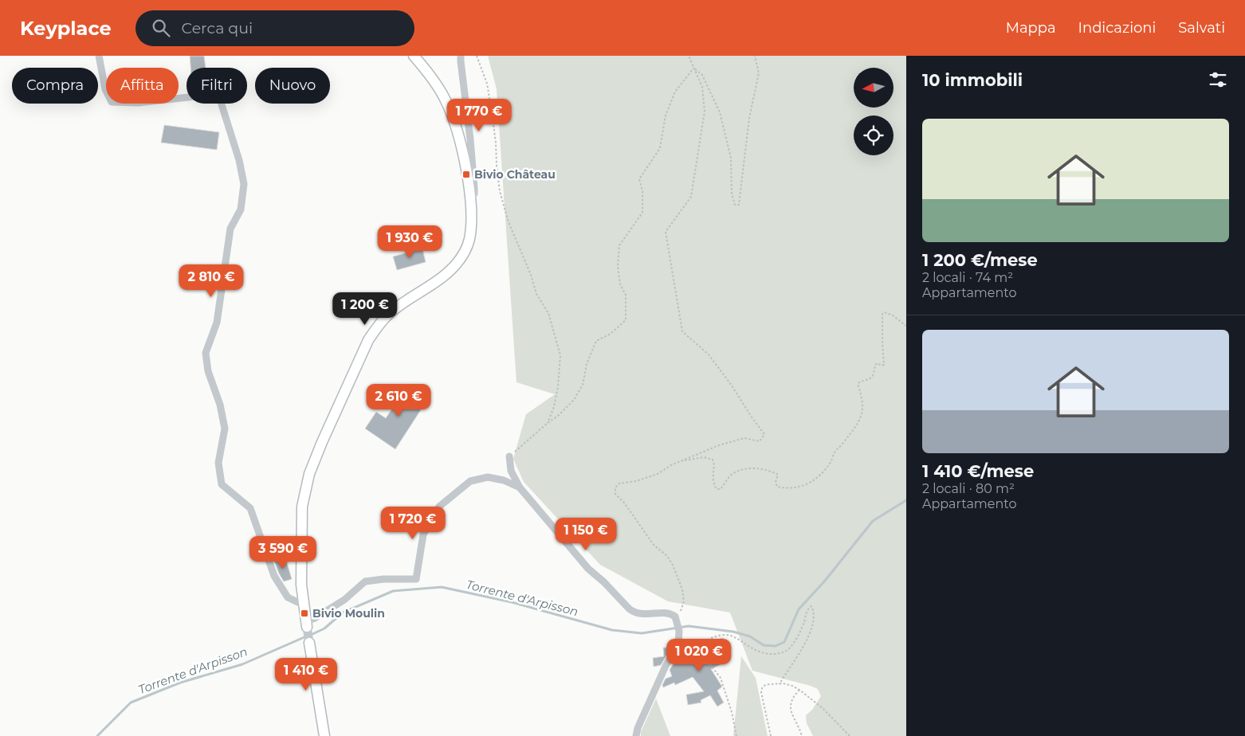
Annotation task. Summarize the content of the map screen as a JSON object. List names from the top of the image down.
{
  "water": ["Torrente d'Arpisson"],
  "places": {
    "transit": ["Bivio Château", "Bivio Moulin"]
  },
  "north": "left",
  "page": {
    "header": "Keyplace",
    "search": "Cerca qui",
    "nav": ["Mappa", "Indicazioni", "Salvati"],
    "heading": "10 immobili",
    "chip": [
      "Compra",
      "Affitta",
      "Filtri",
      "Nuovo"
    ],
    "price": [
      "1 770 €",
      "1 930 €",
      "2 810 €",
      "1 200 €",
      "2 610 €",
      "1 720 €",
      "1 150 €",
      "3 590 €",
      "1 020 €",
      "1 410 €"
    ],
    "list": [
      {
        "name": "1 200 €/mese",
        "note": "2 locali · 74 m² · Appartamento"
      },
      {
        "name": "1 410 €/mese",
        "note": "2 locali · 80 m² · Appartamento"
      }
    ]
  }
}
